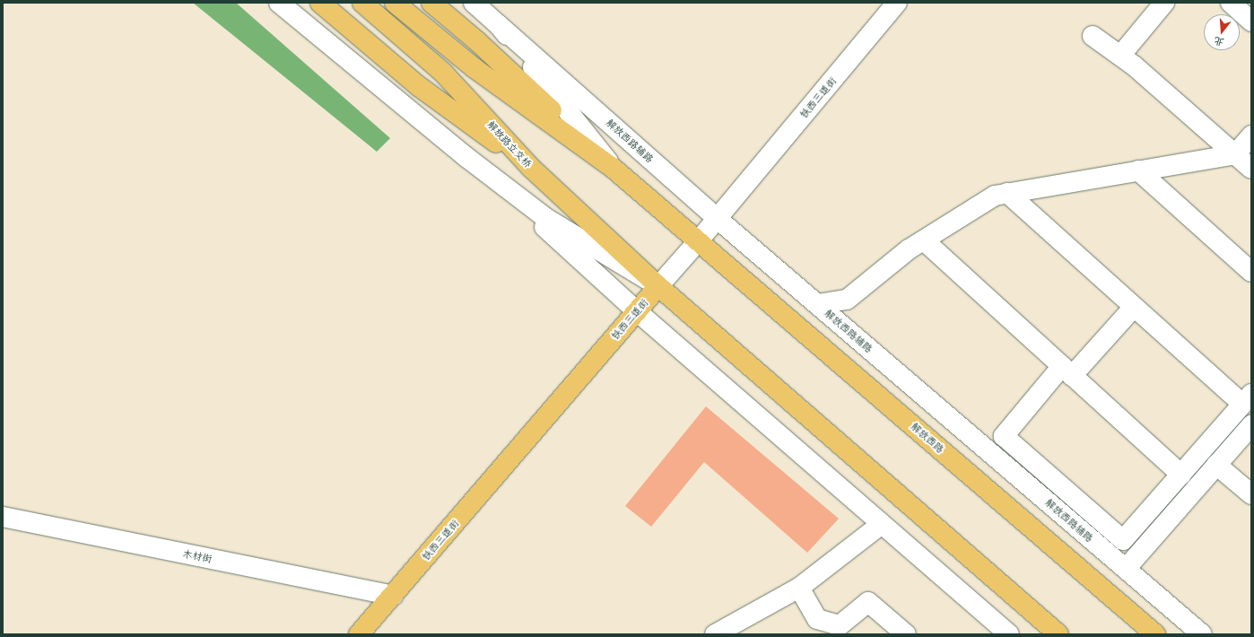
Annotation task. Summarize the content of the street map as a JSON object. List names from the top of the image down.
{
  "streets": {
    "main road": ["铁西三道街", "解放路立交桥", "解放西路"],
    "street": ["解放西路辅路", "木材街"]
  },
  "crossings": [
    ["铁西三道街", "解放西路辅路"],
    ["铁西三道街", "解放路立交桥"],
    ["铁西三道街", "解放西路"],
    ["铁西三道街", "木材街"]
  ],
  "north": "bottom"
}
